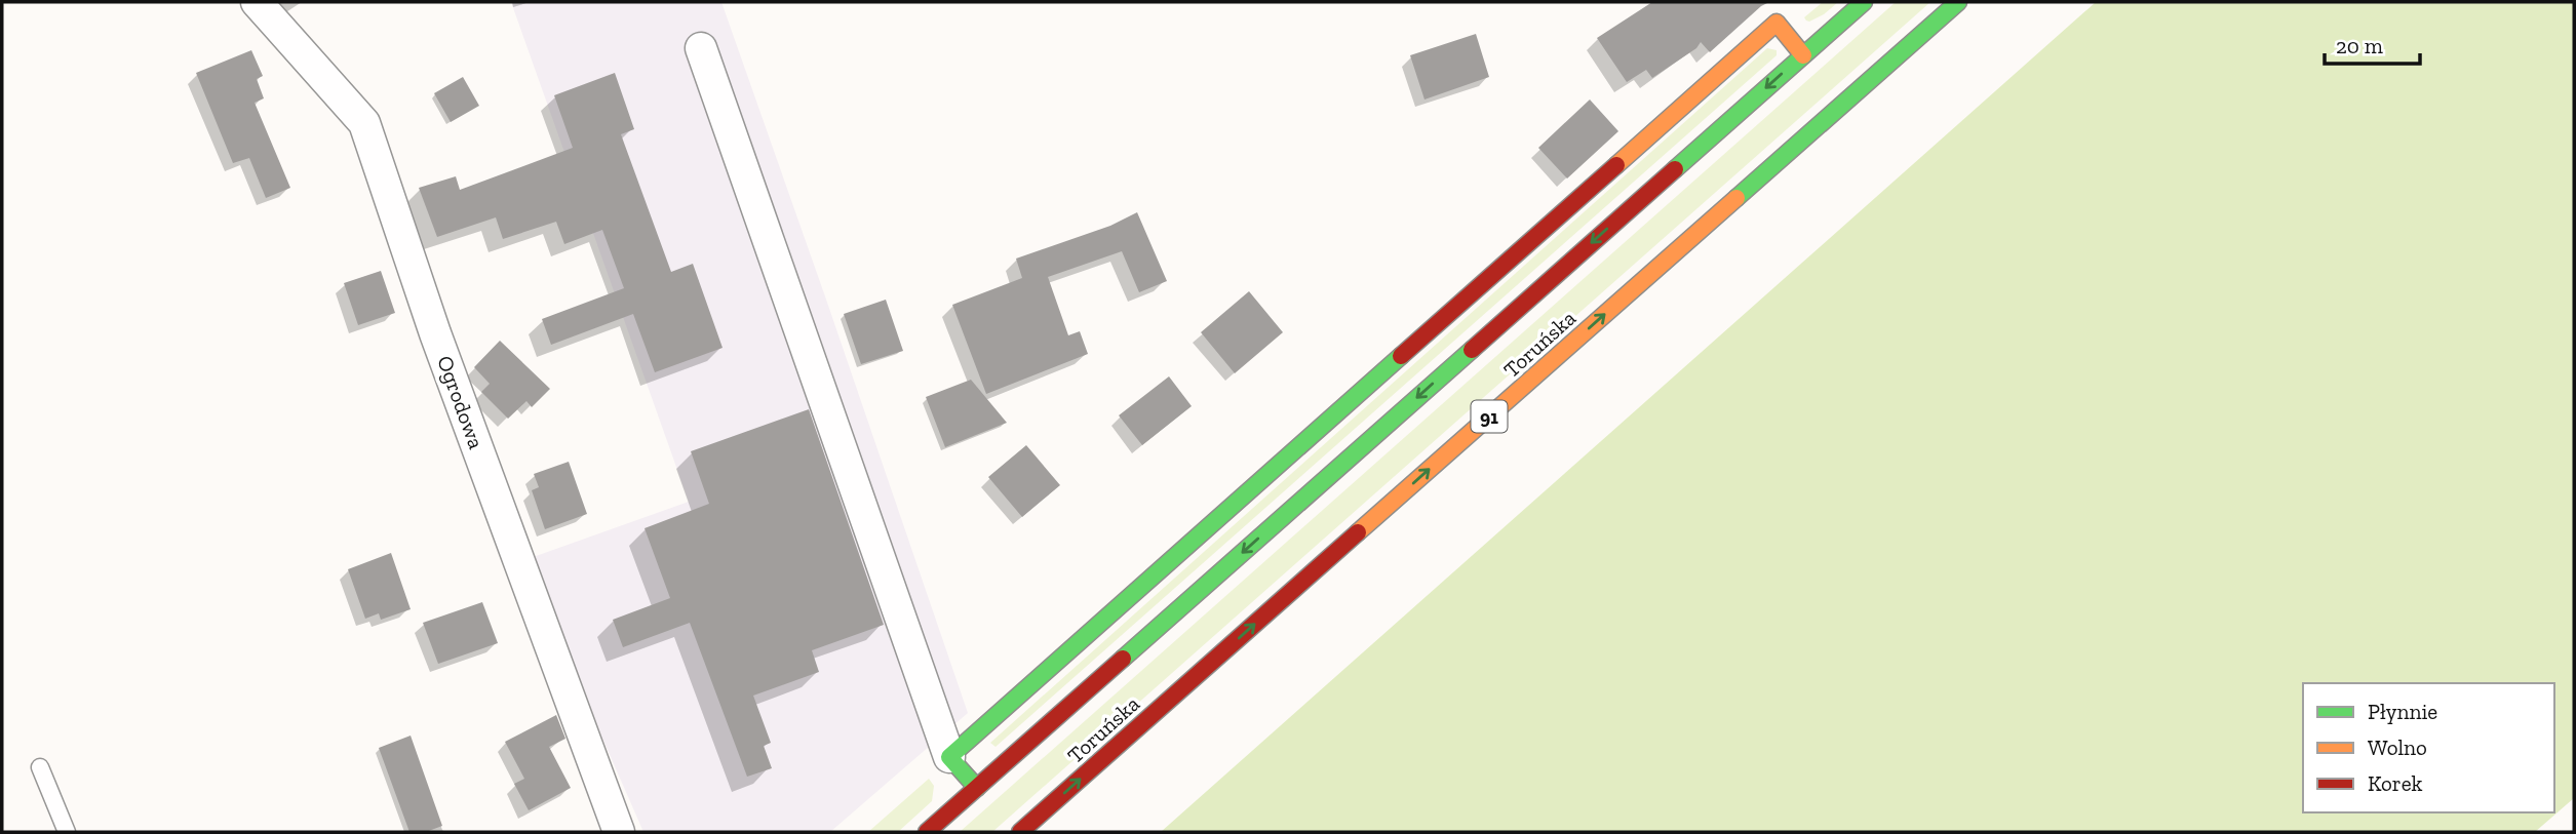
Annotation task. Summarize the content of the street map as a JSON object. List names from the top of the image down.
{
  "streets": {
    "main road": ["Toruńska", "91"],
    "street": ["Ogrodowa"]
  },
  "legend": ["Płynnie", "Wolno", "Korek"],
  "scale_bar": "20 m"
}
